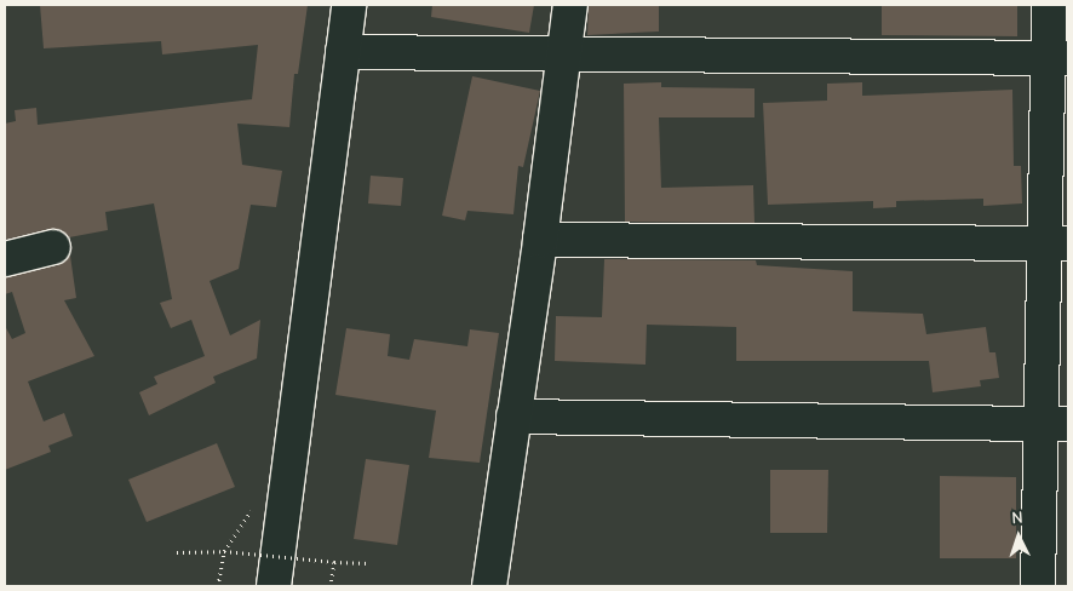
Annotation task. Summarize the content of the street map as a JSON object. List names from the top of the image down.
{
  "north": "top"
}
